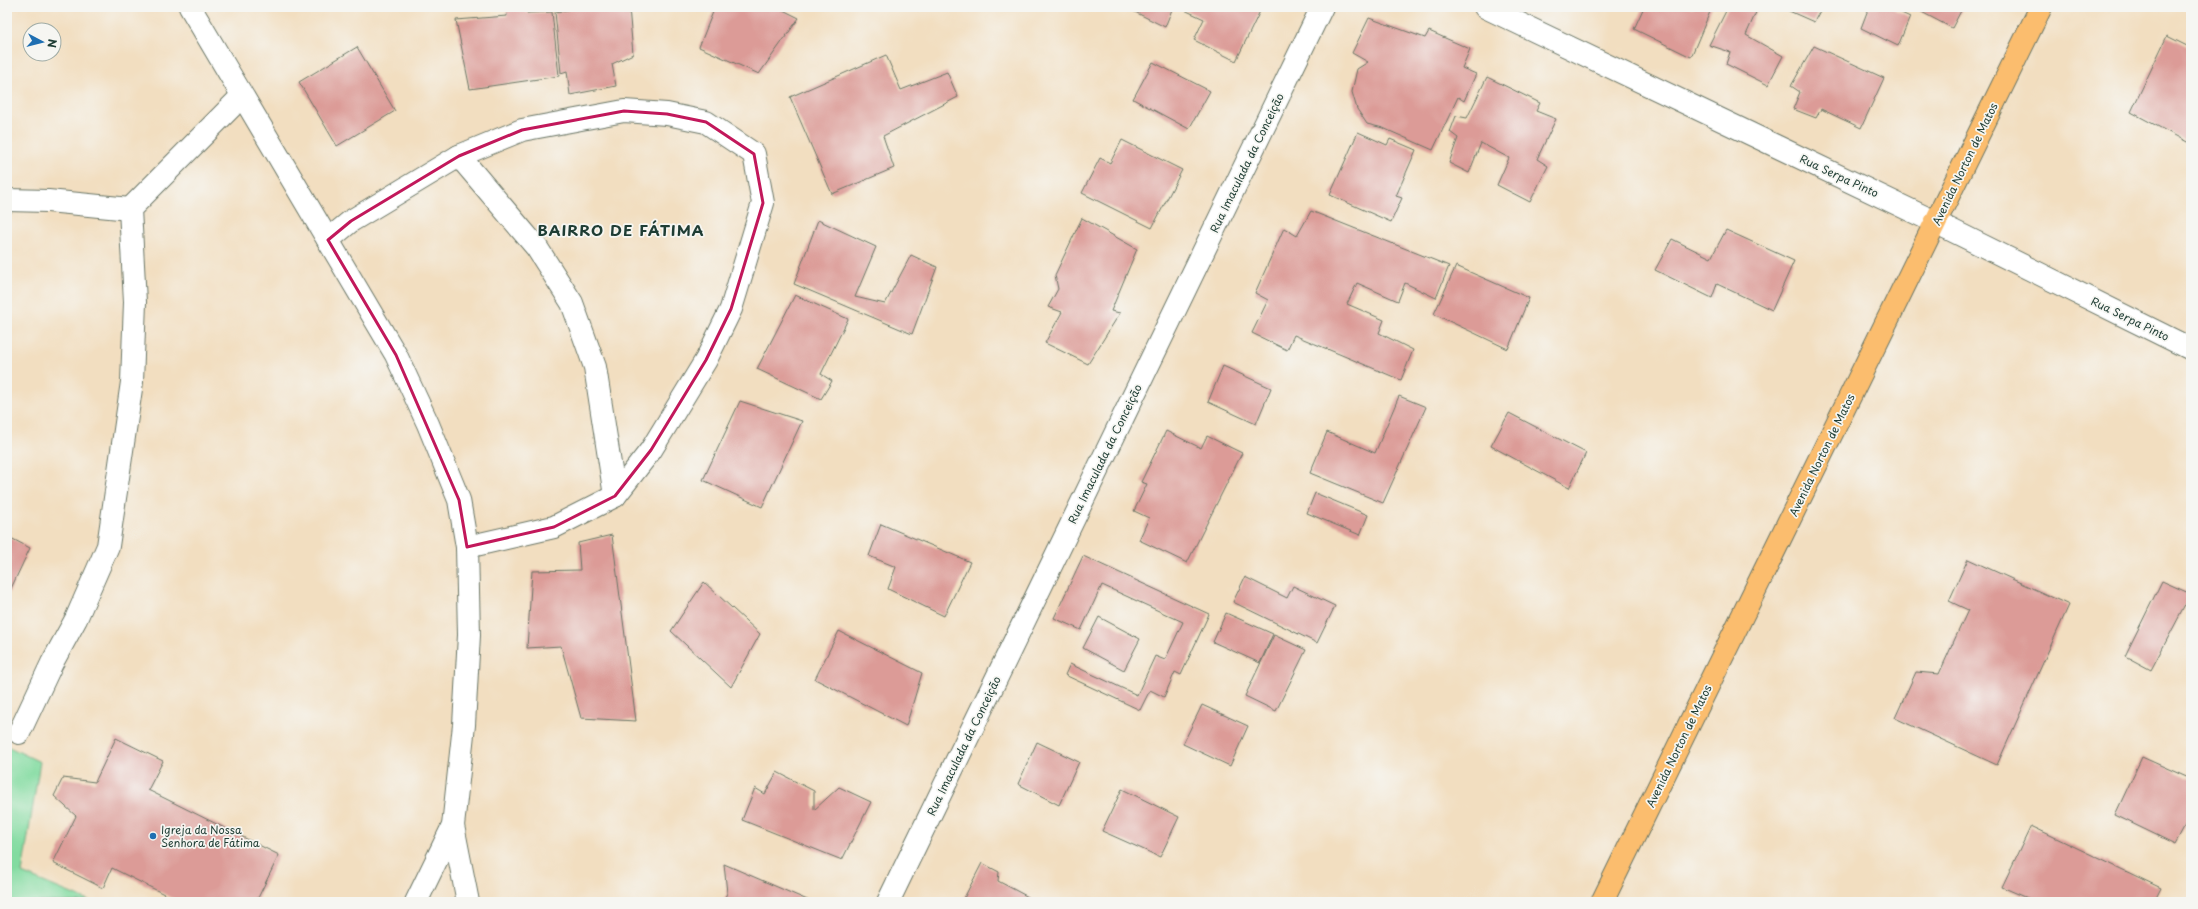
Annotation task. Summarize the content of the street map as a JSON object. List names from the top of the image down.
{
  "streets": {
    "main road": ["Avenida Norton de Matos"],
    "street": ["Rua Imaculada da Conceição", "Rua Serpa Pinto"]
  },
  "crossings": [
    ["Avenida Norton de Matos", "Rua Serpa Pinto"]
  ],
  "districts": ["BAIRRO DE FÁTIMA"],
  "places": ["Igreja da Nossa Senhora de Fátima"],
  "north": "right"
}
